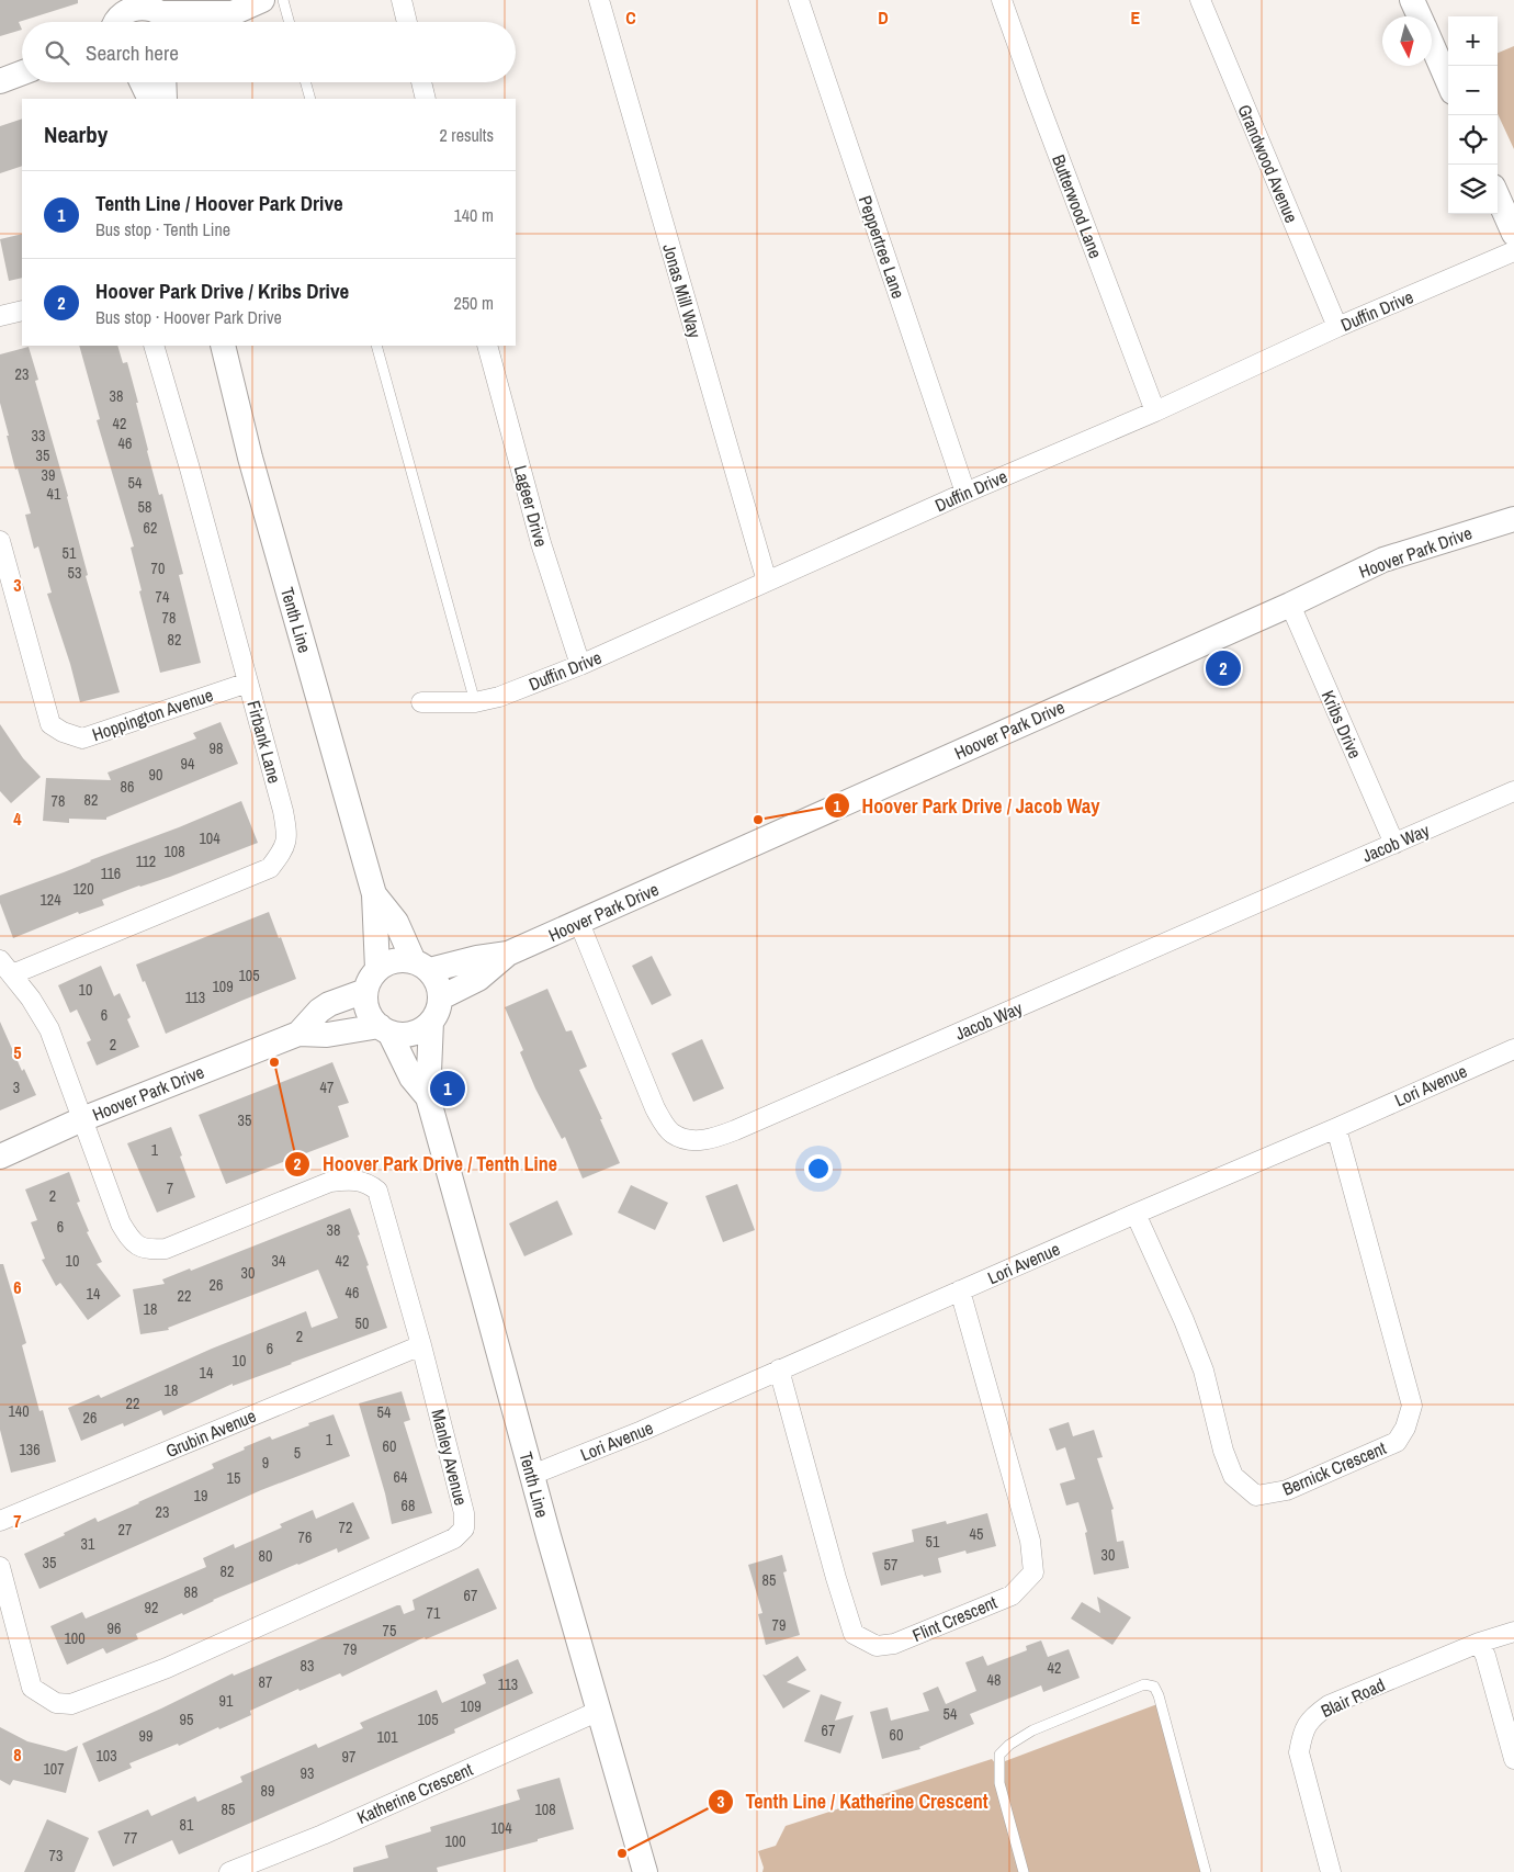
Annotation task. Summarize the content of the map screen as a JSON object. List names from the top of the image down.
{
  "streets": {
    "street": [
      "Grandwood Avenue",
      "Butterwood Lane",
      "Peppertree Lane",
      "Jonas Mill Way",
      "Duffin Drive",
      "Lageer Drive",
      "Hoover Park Drive",
      "Tenth Line",
      "Hoppington Avenue",
      "Kribs Drive",
      "Firbank Lane",
      "Jacob Way",
      "Lori Avenue",
      "Grubin Avenue",
      "Manley Avenue",
      "Bernick Crescent",
      "Flint Crescent",
      "Blair Road",
      "Katherine Crescent"
    ]
  },
  "crossings": [
    ["Grandwood Avenue", "Duffin Drive"],
    ["Butterwood Lane", "Duffin Drive"],
    ["Peppertree Lane", "Duffin Drive"],
    ["Jonas Mill Way", "Duffin Drive"],
    ["Duffin Drive", "Lageer Drive"],
    ["Hoover Park Drive", "Tenth Line"],
    ["Hoover Park Drive", "Kribs Drive"],
    ["Hoover Park Drive", "Jacob Way"],
    ["Hoover Park Drive", "Manley Avenue"],
    ["Tenth Line", "Lori Avenue"],
    ["Tenth Line", "Katherine Crescent"],
    ["Hoppington Avenue", "Firbank Lane"],
    ["Kribs Drive", "Jacob Way"],
    ["Firbank Lane", "Manley Avenue"],
    ["Lori Avenue", "Bernick Crescent"],
    ["Lori Avenue", "Flint Crescent"],
    ["Grubin Avenue", "Manley Avenue"]
  ],
  "places": ["Hoover Park Drive / Jacob Way", "Hoover Park Drive / Tenth Line", "Tenth Line / Katherine Crescent"],
  "house_numbers": [
    "23",
    "38",
    "42",
    "33",
    "46",
    "35",
    "39",
    "54",
    "41",
    "58",
    "62",
    "51",
    "70",
    "53",
    "74",
    "78",
    "82",
    "98",
    "94",
    "90",
    "86",
    "82",
    "78",
    "104",
    "108",
    "112",
    "116",
    "120",
    "124",
    "105",
    "109",
    "10",
    "113",
    "6",
    "2",
    "3",
    "47",
    "35",
    "1",
    "7",
    "2",
    "6",
    "38",
    "10",
    "34",
    "42",
    "30",
    "26",
    "46",
    "14",
    "22",
    "18",
    "50",
    "2",
    "6",
    "10",
    "14",
    "18",
    "22",
    "140",
    "54",
    "26",
    "1",
    "60",
    "136",
    "5",
    "9",
    "64",
    "15",
    "19",
    "68",
    "23",
    "72",
    "27",
    "45",
    "76",
    "51",
    "31",
    "30",
    "80",
    "35",
    "57",
    "82",
    "85",
    "88",
    "67",
    "92",
    "71",
    "79",
    "96",
    "75",
    "100",
    "79",
    "83",
    "42",
    "48",
    "87",
    "113",
    "91",
    "109",
    "54",
    "95",
    "105",
    "67",
    "60",
    "99",
    "101",
    "103",
    "97",
    "107",
    "93",
    "89",
    "85",
    "108",
    "81",
    "104",
    "77",
    "100",
    "73"
  ],
  "north": "bottom",
  "page": {
    "map_buttons": ["+", "−"],
    "search": "Search here",
    "heading": ["Nearby", "2 results"],
    "list": [
      {
        "mark": "1",
        "name": "Tenth Line / Hoover Park Drive",
        "note": "Bus stop · Tenth Line",
        "value": "140 m"
      },
      {
        "mark": "2",
        "name": "Hoover Park Drive / Kribs Drive",
        "note": "Bus stop · Hoover Park Drive",
        "value": "250 m"
      }
    ],
    "pins": ["2", "1"]
  },
  "grid": {
    "columns": ["C", "D", "E"],
    "rows": [
      "3",
      "4",
      "5",
      "6",
      "7",
      "8"
    ]
  }
}
